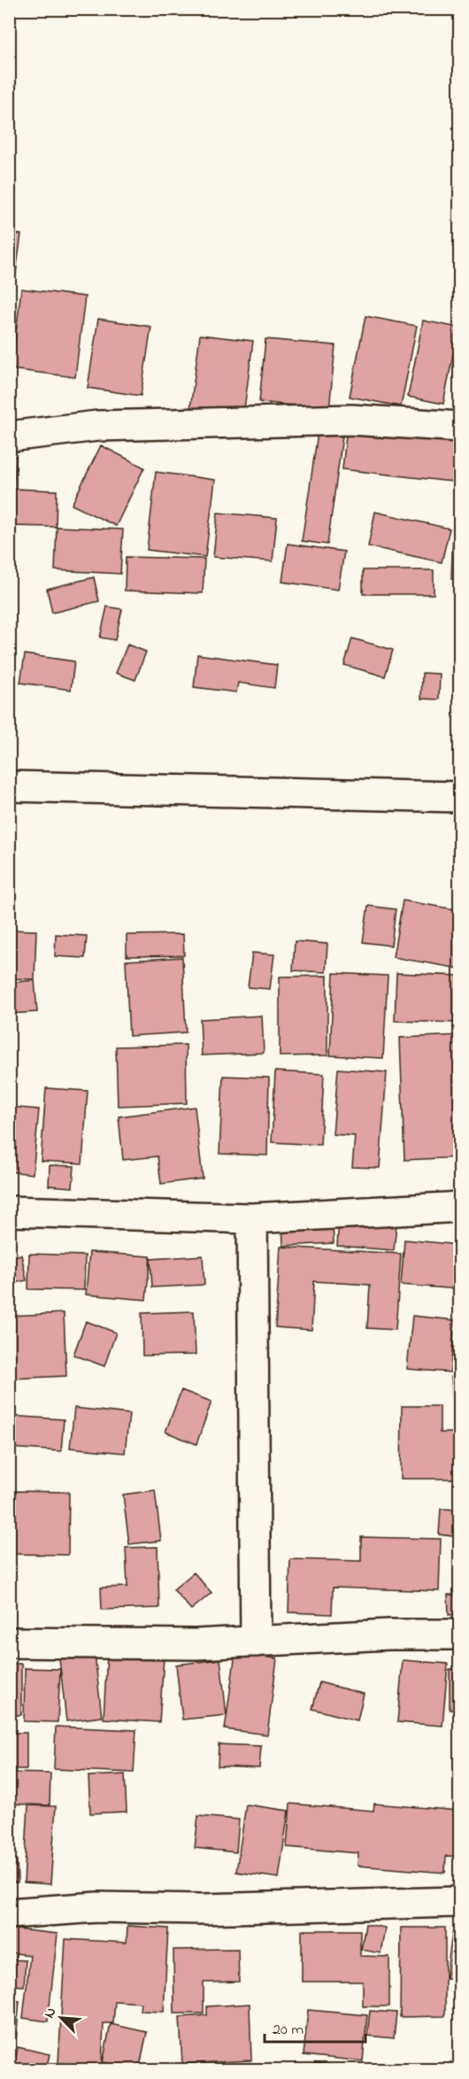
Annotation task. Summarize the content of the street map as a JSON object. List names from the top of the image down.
{
  "scale_bar": "20 m",
  "north": "top left"
}
